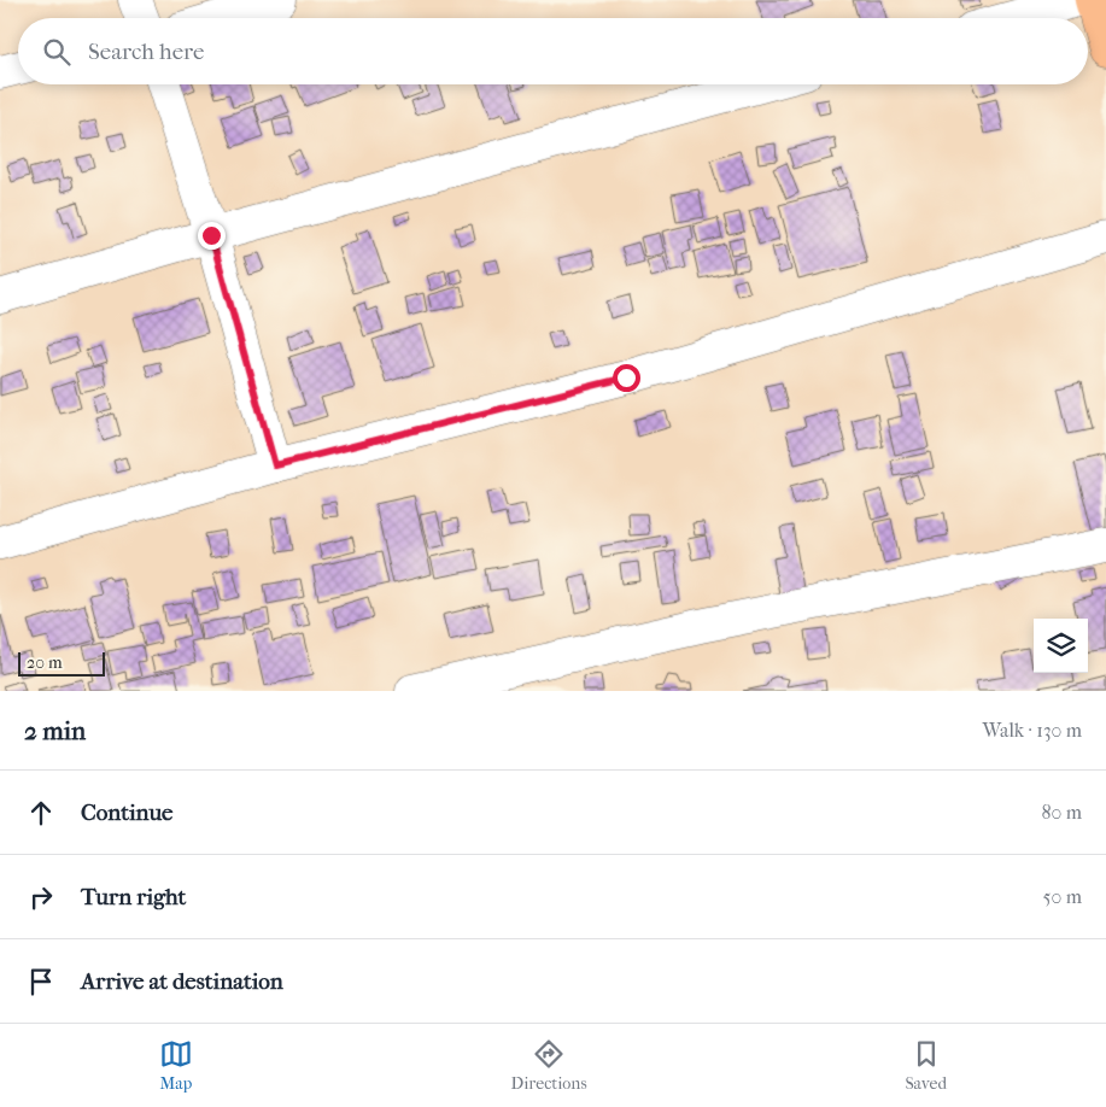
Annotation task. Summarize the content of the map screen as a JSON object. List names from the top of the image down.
{
  "scale_bar": "20 m",
  "page": {
    "search": "Search here",
    "scale": "20 m",
    "heading": ["2 min", "Walk · 130 m"],
    "list": [
      ["Continue", "80 m"],
      ["Turn right", "50 m"],
      "Arrive at destination"
    ],
    "nav": ["Map", "Directions", "Saved"]
  }
}
